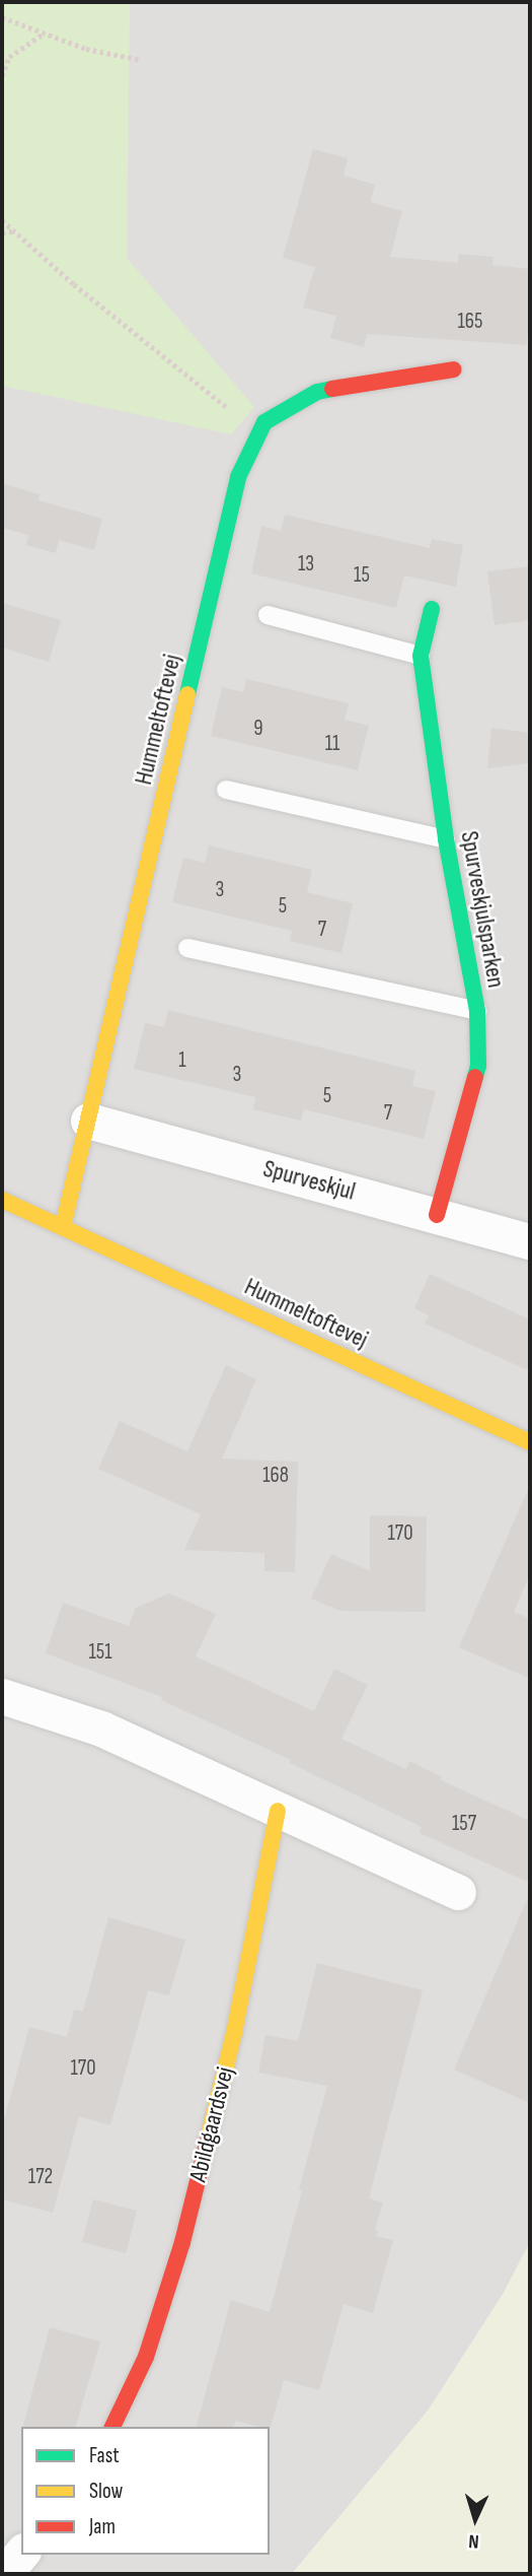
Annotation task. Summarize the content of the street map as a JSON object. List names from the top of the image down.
{
  "streets": {
    "street": [
      "Hummeltoftevej",
      "Spurveskjulsparken",
      "Spurveskjul",
      "Abildgaardsvej"
    ]
  },
  "crossings": [
    ["Hummeltoftevej", "Spurveskjul"],
    ["Spurveskjulsparken", "Spurveskjul"]
  ],
  "house_numbers": [
    "165",
    "13",
    "15",
    "9",
    "11",
    "3",
    "5",
    "7",
    "1",
    "3",
    "5",
    "7",
    "168",
    "170",
    "151",
    "157",
    "170",
    "172"
  ],
  "legend": ["Fast", "Slow", "Jam"],
  "north": "bottom"
}
